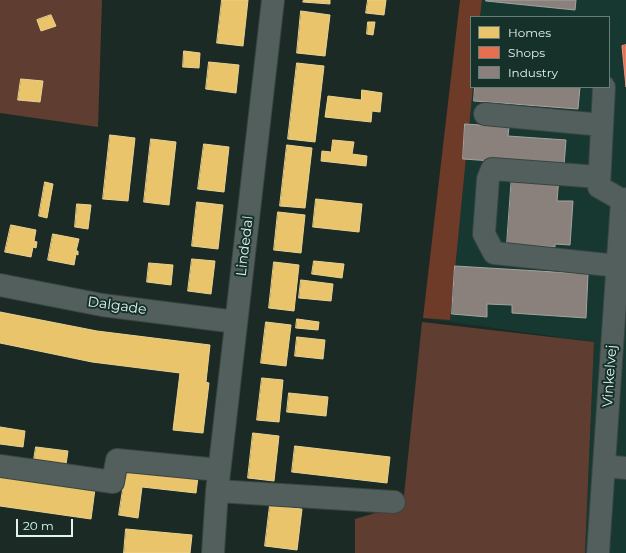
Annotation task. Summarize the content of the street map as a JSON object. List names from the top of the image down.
{
  "streets": {
    "street": ["Lindedal", "Dalgade", "Vinkelvej"]
  },
  "crossings": [
    ["Lindedal", "Dalgade"]
  ],
  "legend": ["Homes", "Shops", "Industry"],
  "scale_bar": "20 m"
}
